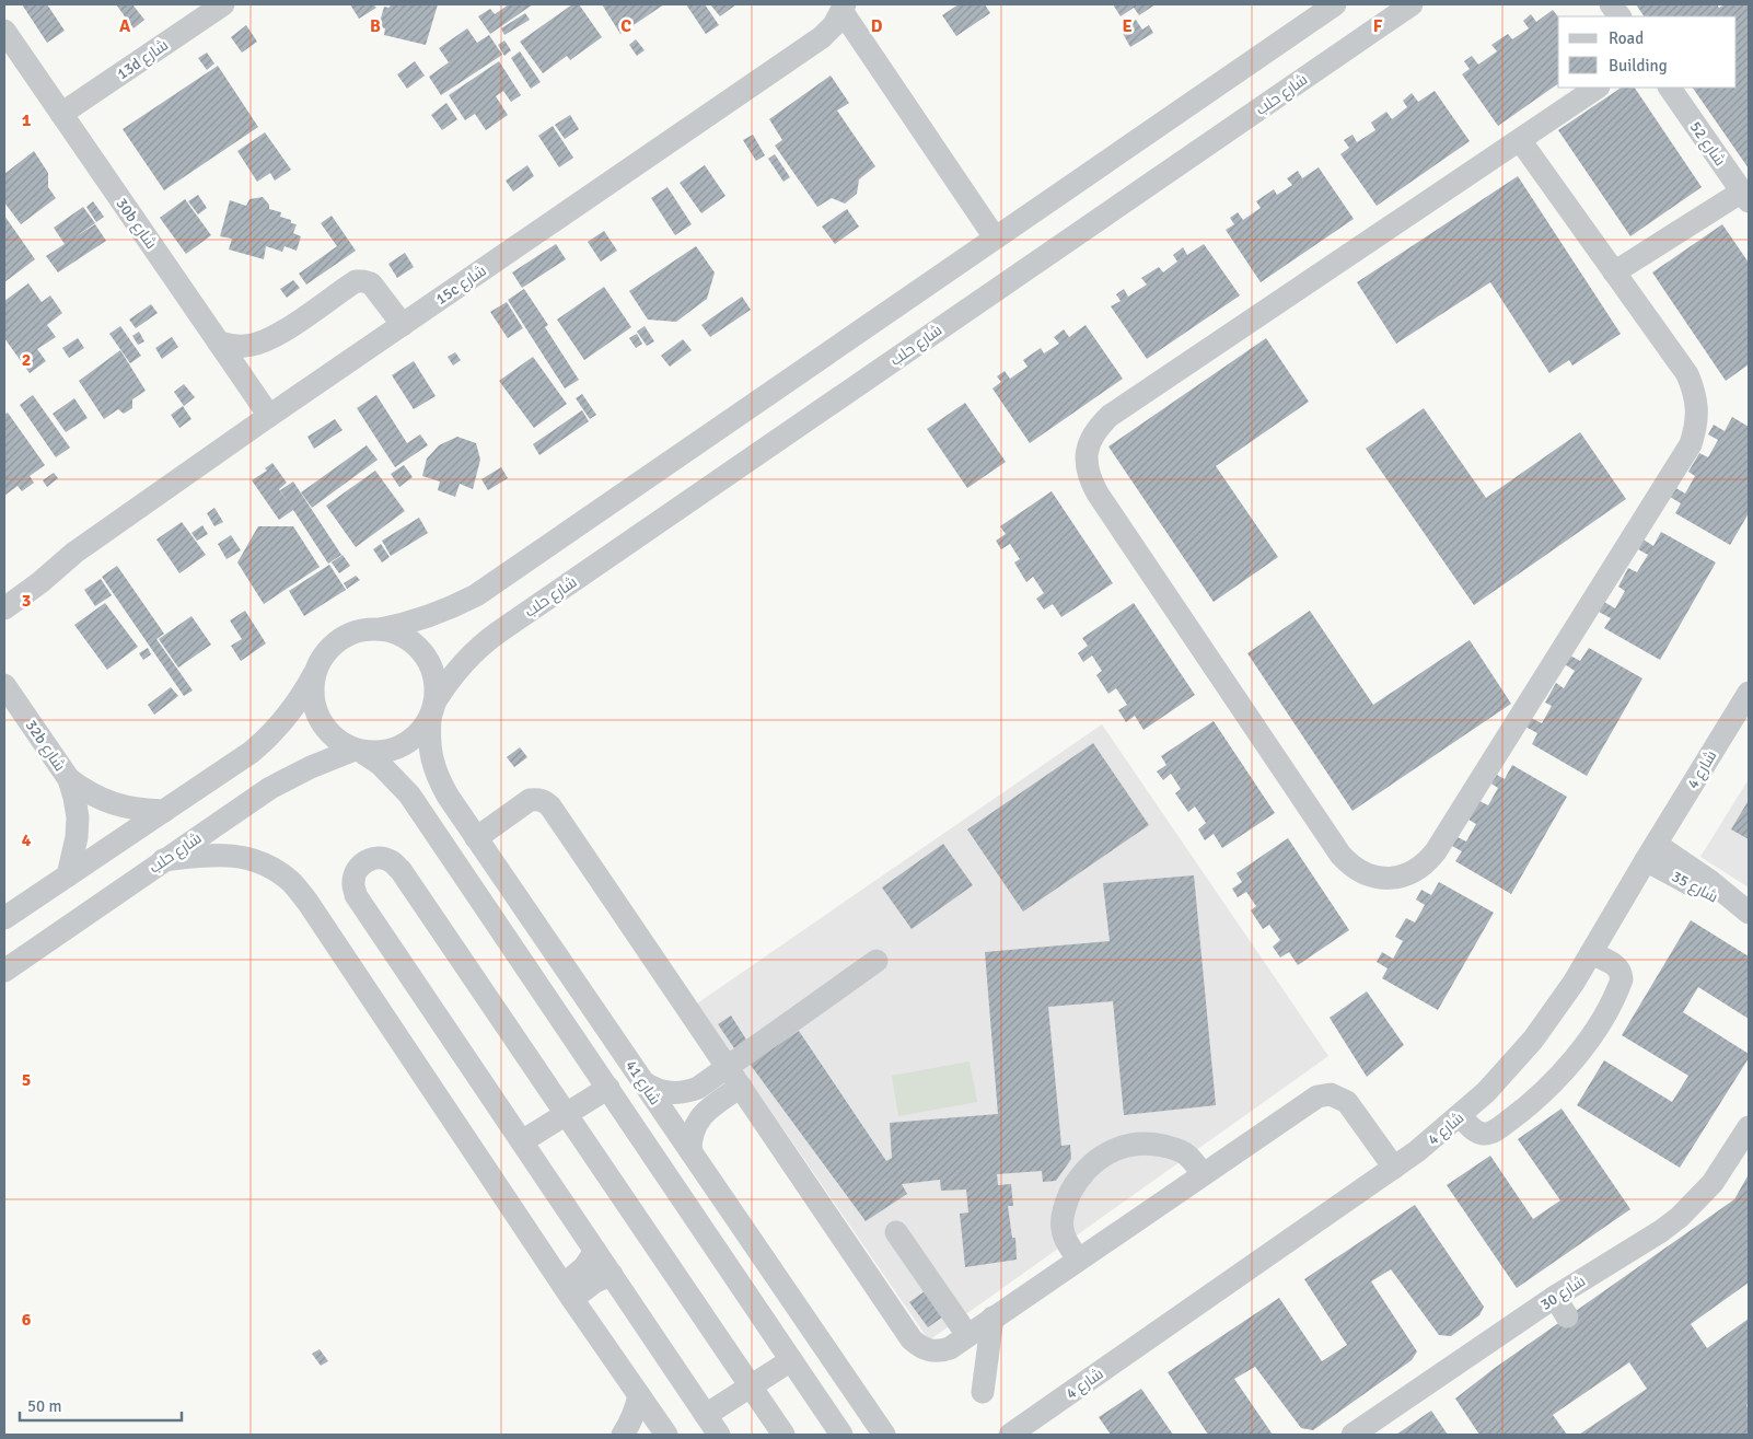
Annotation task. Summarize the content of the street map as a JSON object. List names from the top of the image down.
{
  "streets": {
    "street": [
      "13d شارع",
      "شارع حلب",
      "شارع 52",
      "30b شارع",
      "15c شارع",
      "32b شارع",
      "شارع 4",
      "شارع 35",
      "شارع 41",
      "شارع 30"
    ]
  },
  "crossings": [
    ["13d شارع", "30b شارع"],
    ["شارع حلب", "شارع 41"],
    ["30b شارع", "15c شارع"],
    ["شارع 4", "شارع 35"]
  ],
  "legend": ["Road", "Building"],
  "scale_bar": "50 m",
  "grid": {
    "columns": [
      "A",
      "B",
      "C",
      "D",
      "E",
      "F"
    ],
    "rows": [
      "1",
      "2",
      "3",
      "4",
      "5",
      "6"
    ]
  }
}
